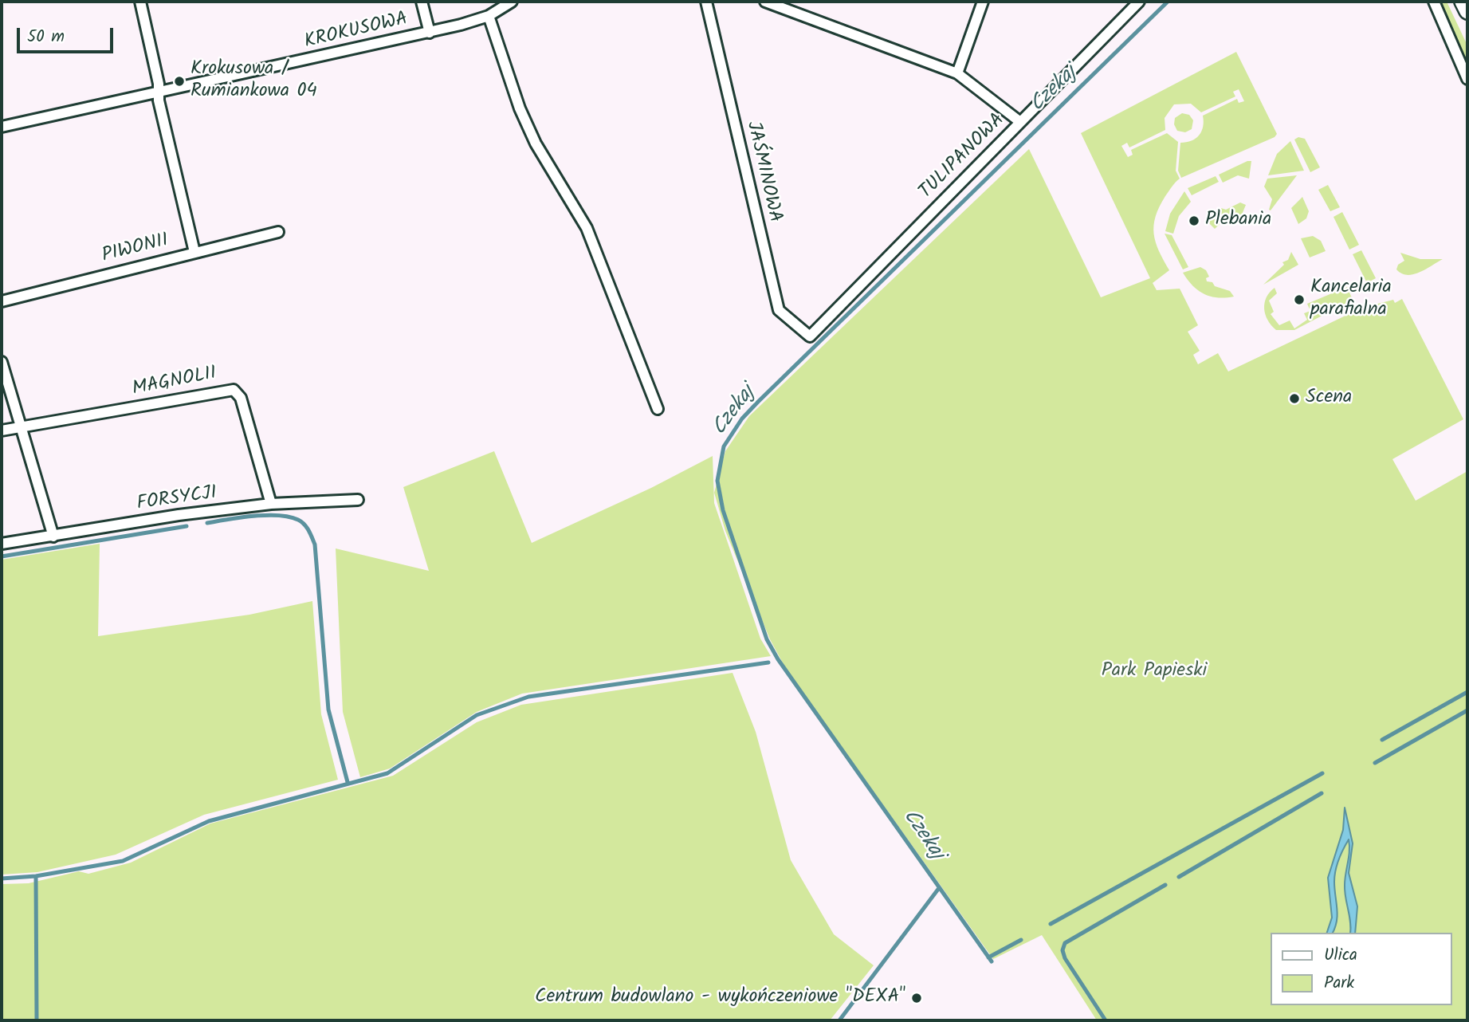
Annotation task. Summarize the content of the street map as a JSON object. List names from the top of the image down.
{
  "streets": {
    "street": [
      "KROKUSOWA",
      "TULIPANOWA",
      "JAŚMINOWA",
      "PIWONII",
      "MAGNOLII",
      "FORSYCJI"
    ]
  },
  "crossings": [
    ["TULIPANOWA", "JAŚMINOWA"],
    ["MAGNOLII", "FORSYCJI"]
  ],
  "water": ["Czekaj"],
  "parks": ["Park Papieski"],
  "places": [
    "Krokusowa / Rumiankowa 04",
    "Plebania",
    "Kancelaria parafialna",
    "Scena",
    "Centrum budowlano - wykończeniowe \"DEXA\""
  ],
  "legend": ["Ulica", "Park"],
  "scale_bar": "50 m"
}
